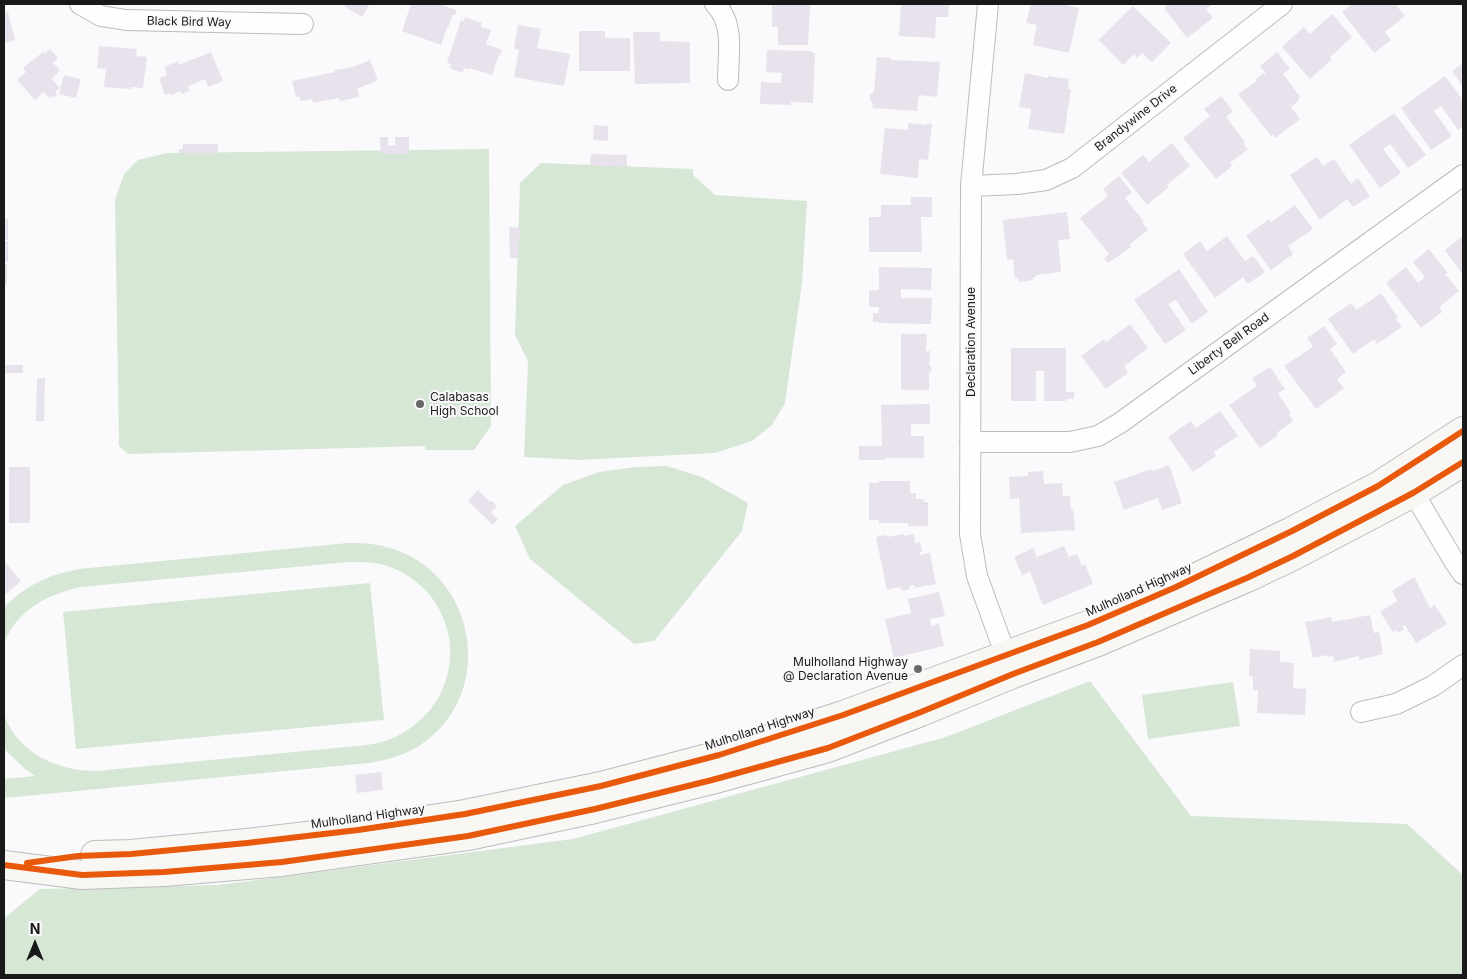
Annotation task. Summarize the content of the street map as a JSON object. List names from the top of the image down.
{
  "streets": {
    "street": [
      "Black Bird Way",
      "Brandywine Drive",
      "Declaration Avenue",
      "Liberty Bell Road"
    ],
    "cycle path": ["Mulholland Highway"]
  },
  "crossings": [
    ["Brandywine Drive", "Declaration Avenue"],
    ["Declaration Avenue", "Liberty Bell Road"]
  ],
  "places": ["Calabasas High School", "Mulholland Highway @ Declaration Avenue"],
  "north": "top"
}
